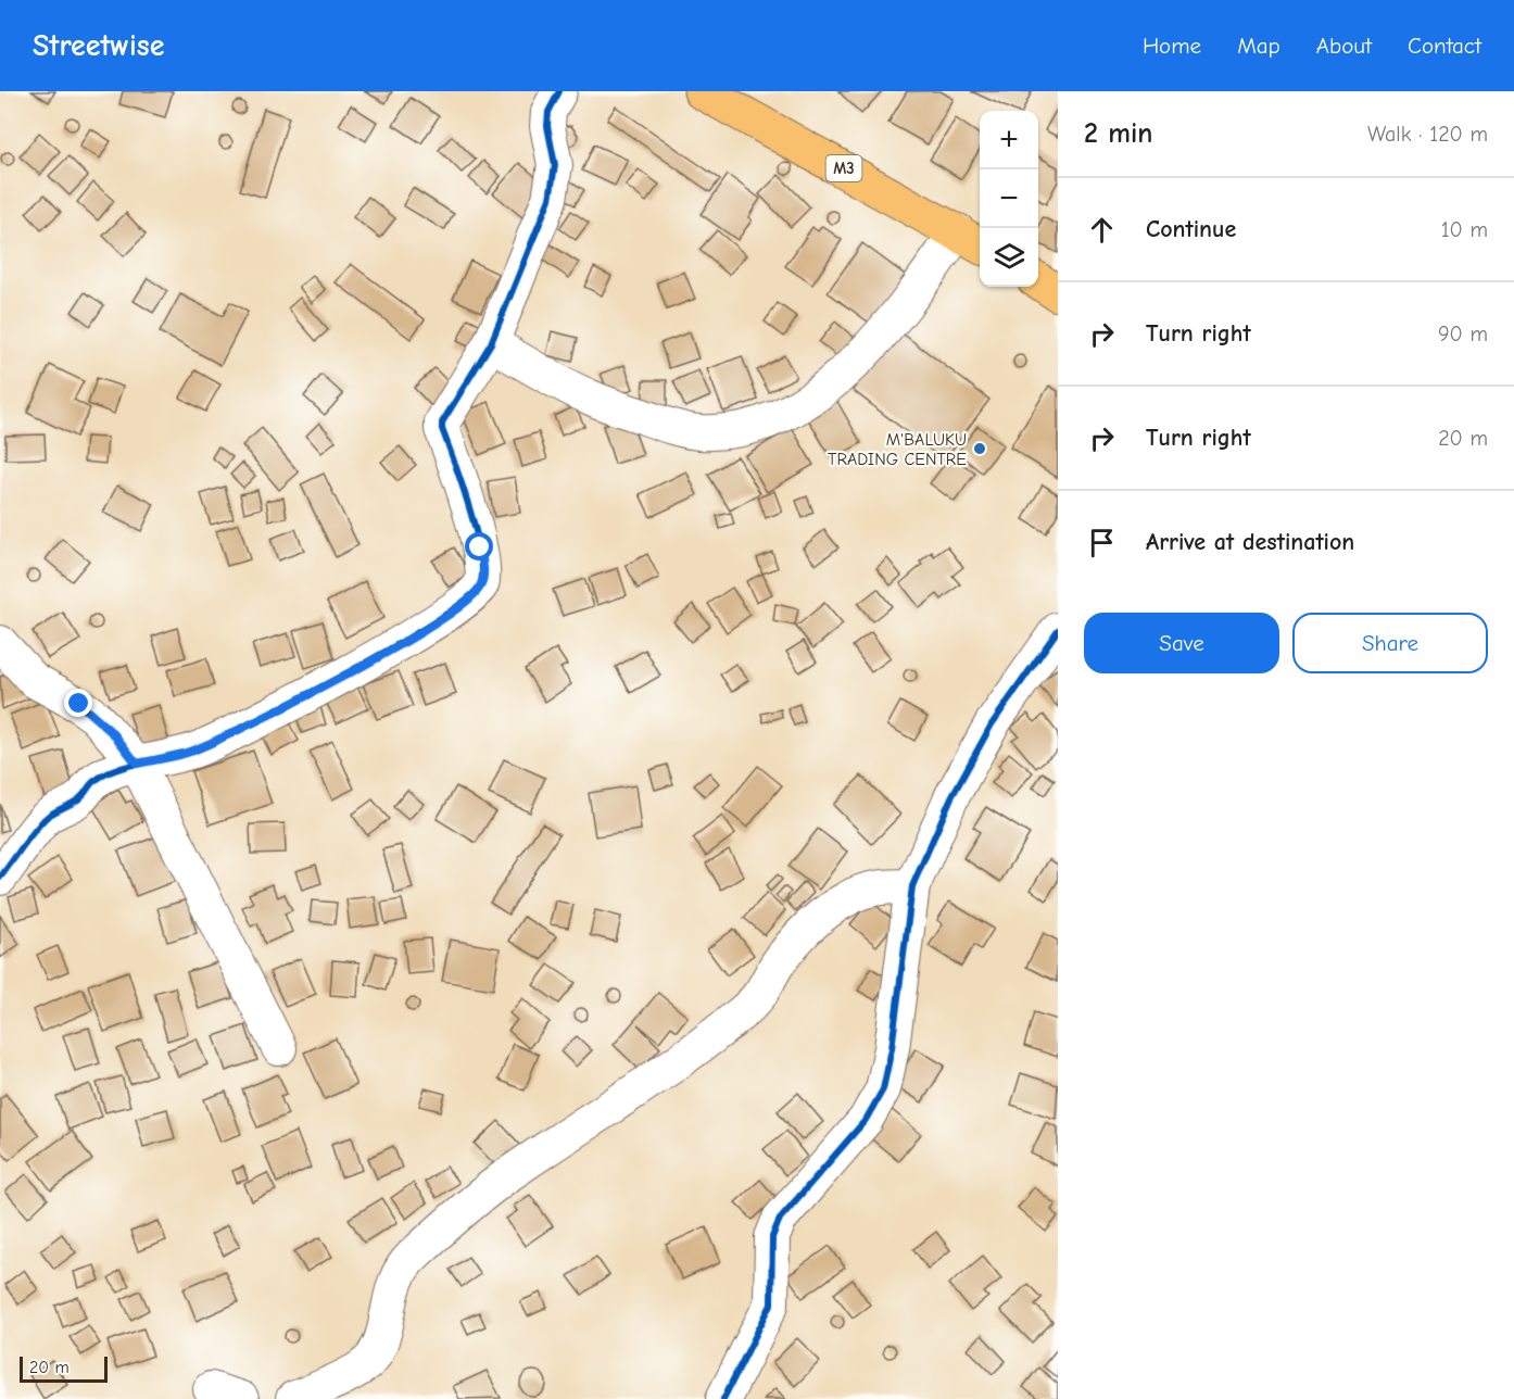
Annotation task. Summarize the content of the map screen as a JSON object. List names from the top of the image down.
{
  "streets": {
    "highway": ["M3"]
  },
  "places": ["M'BALUKU TRADING CENTRE"],
  "scale_bar": "20 m",
  "page": {
    "header": "Streetwise",
    "nav": [
      "Home",
      "Map",
      "About",
      "Contact"
    ],
    "heading": ["2 min", "Walk · 120 m"],
    "map_buttons": ["+", "−"],
    "list": [
      ["Continue", "10 m"],
      ["Turn right", "90 m"],
      ["Turn right", "20 m"],
      "Arrive at destination"
    ],
    "buttons": ["Save", "Share"],
    "scale": "20 m"
  }
}
